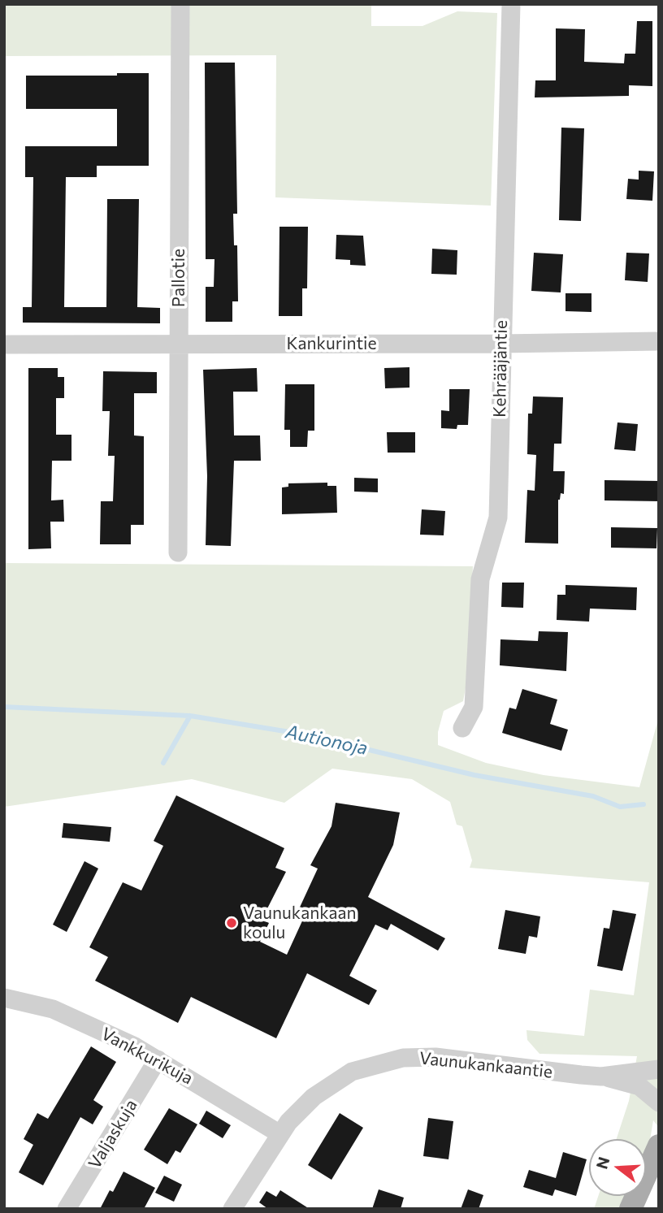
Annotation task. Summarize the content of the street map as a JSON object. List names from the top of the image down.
{
  "streets": {
    "street": [
      "Pallotie",
      "Kankurintie",
      "Kehrääjäntie",
      "Vankkurikuja",
      "Vaunukankaantie",
      "Valjaskuja"
    ]
  },
  "crossings": [
    ["Pallotie", "Kankurintie"],
    ["Kankurintie", "Kehrääjäntie"],
    ["Vankkurikuja", "Vaunukankaantie"],
    ["Vankkurikuja", "Valjaskuja"]
  ],
  "water": ["Autionoja"],
  "places": ["Vaunukankaan koulu"],
  "north": "left"
}
